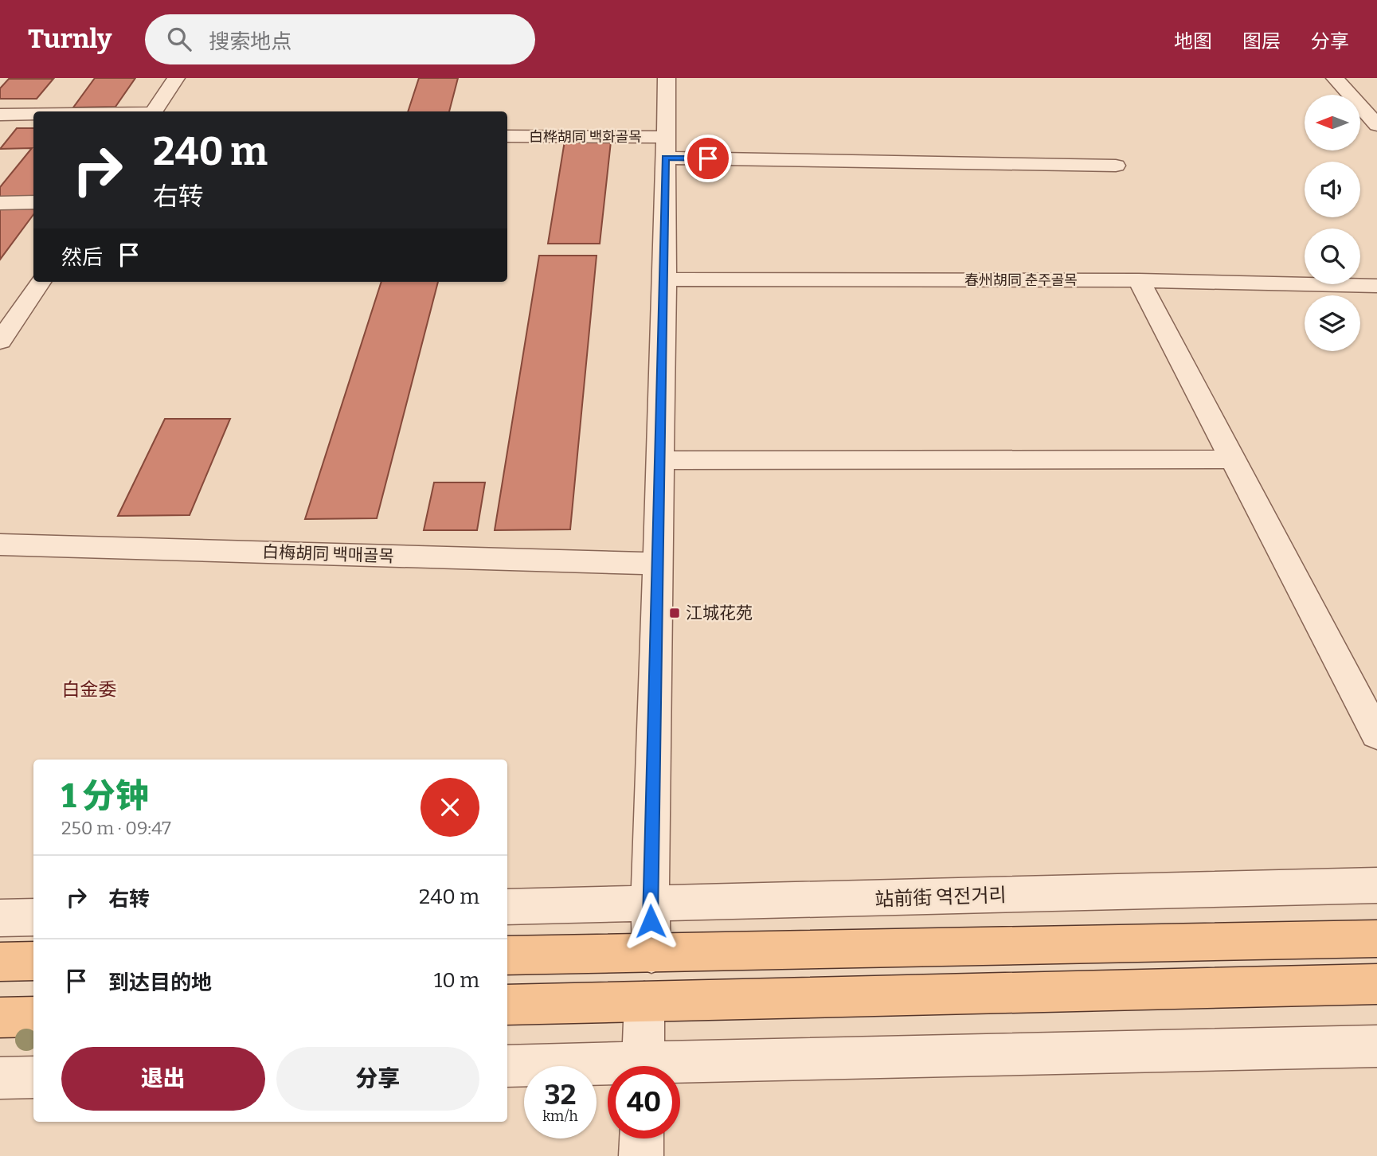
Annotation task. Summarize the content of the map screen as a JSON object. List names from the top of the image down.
{
  "streets": {
    "street": [
      "白桦胡同 백화골목",
      "春州胡同 춘주골목",
      "白梅胡同 백매골목",
      "站前街 역전거리"
    ]
  },
  "districts": ["白金委"],
  "places": {
    "transit": ["江城花苑"]
  },
  "north": "left",
  "page": {
    "header": "Turnly",
    "search": "搜索地点",
    "nav": ["地图", "图层", "分享"],
    "turn": ["240 m", "右转"],
    "then": "然后",
    "heading": ["1 分钟", "250 m · 09:47"],
    "list": [
      {
        "name": "右转",
        "value": "240 m"
      },
      {
        "name": "到达目的地",
        "value": "10 m"
      }
    ],
    "buttons": ["退出", "分享"],
    "speed": "32 km/h",
    "limit": "40"
  }
}
